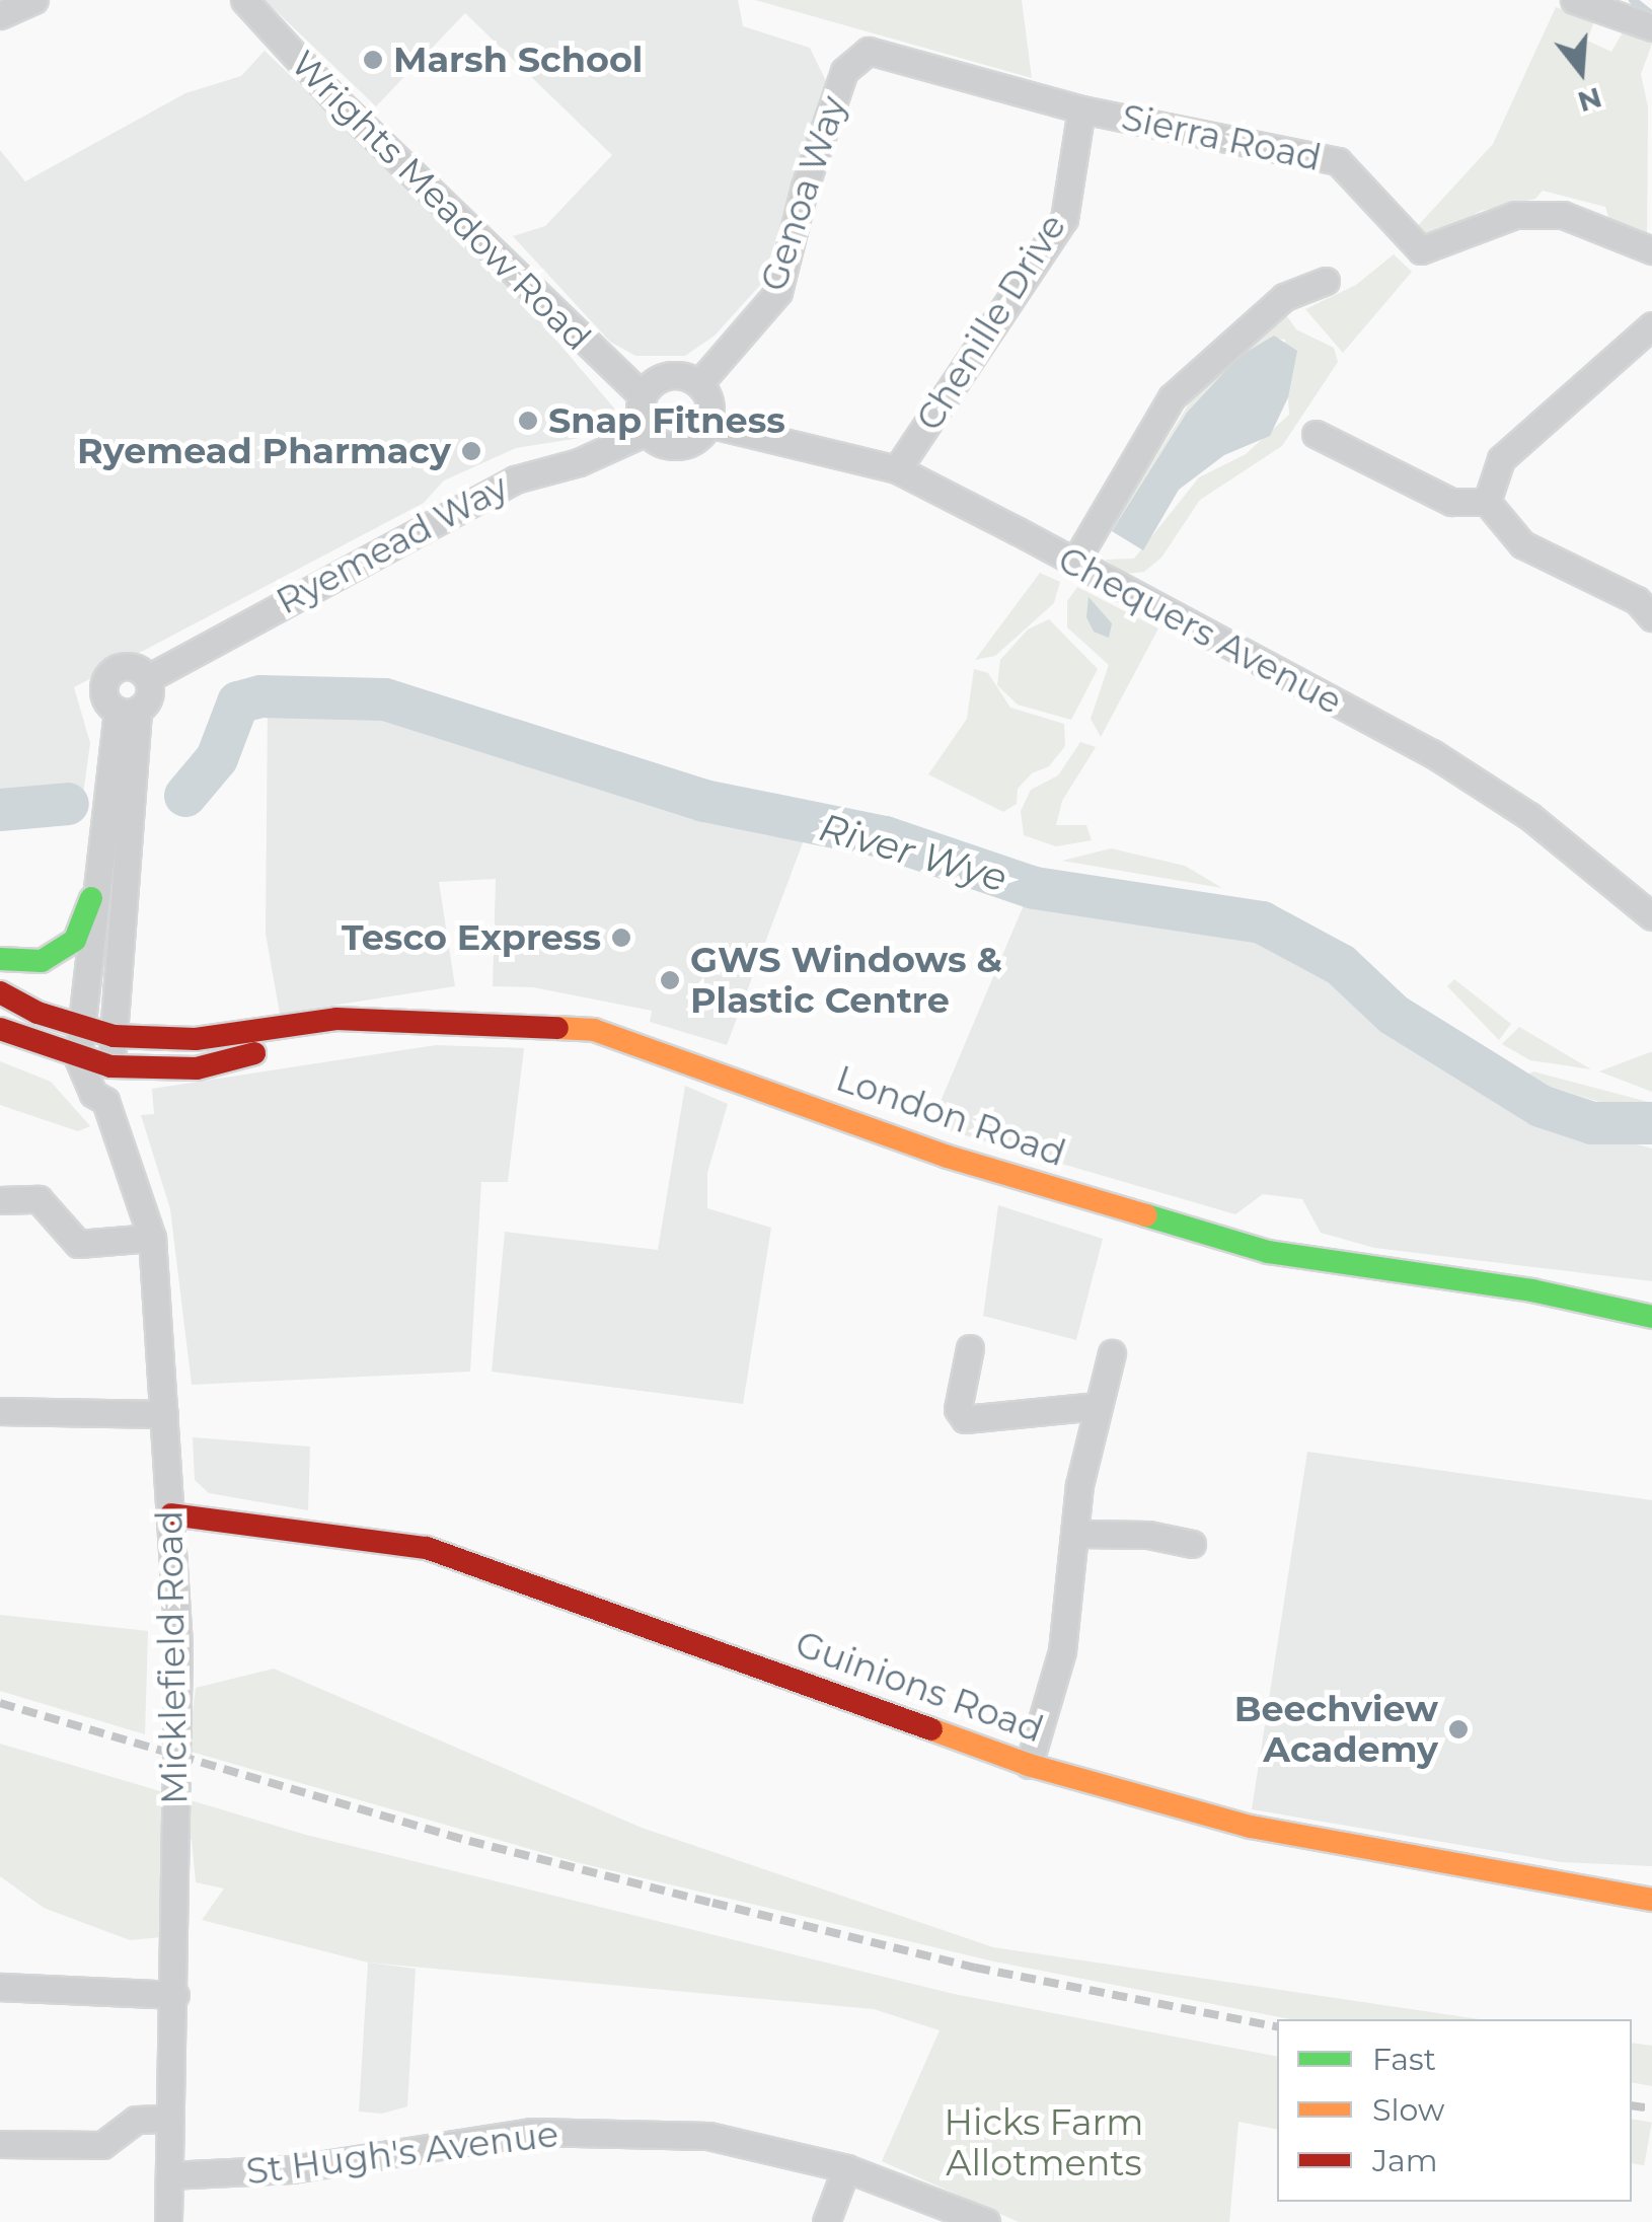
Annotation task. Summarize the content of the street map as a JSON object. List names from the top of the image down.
{
  "streets": {
    "main road": ["London Road", "Guinions Road"],
    "street": [
      "Sierra Road",
      "Genoa Way",
      "Wrights Meadow Road",
      "Chenille Drive",
      "Ryemead Way",
      "Chequers Avenue",
      "Micklefield Road",
      "St Hugh's Avenue"
    ]
  },
  "crossings": [
    ["Sierra Road", "Genoa Way"],
    ["Sierra Road", "Chenille Drive"],
    ["Genoa Way", "Wrights Meadow Road"],
    ["Genoa Way", "Ryemead Way"],
    ["Genoa Way", "Chequers Avenue"],
    ["Wrights Meadow Road", "Ryemead Way"],
    ["Wrights Meadow Road", "Chequers Avenue"],
    ["Chenille Drive", "Chequers Avenue"],
    ["Ryemead Way", "Chequers Avenue"],
    ["Ryemead Way", "London Road"],
    ["Ryemead Way", "Micklefield Road"],
    ["London Road", "Micklefield Road"],
    ["Micklefield Road", "Guinions Road"],
    ["Micklefield Road", "St Hugh's Avenue"]
  ],
  "water": ["River Wye"],
  "parks": ["Hicks Farm Allotments"],
  "places": [
    "Marsh School",
    "Snap Fitness",
    "Ryemead Pharmacy",
    "Tesco Express",
    "GWS Windows & Plastic Centre",
    "Beechview Academy"
  ],
  "legend": ["Fast", "Slow", "Jam"],
  "north": "bottom"
}
